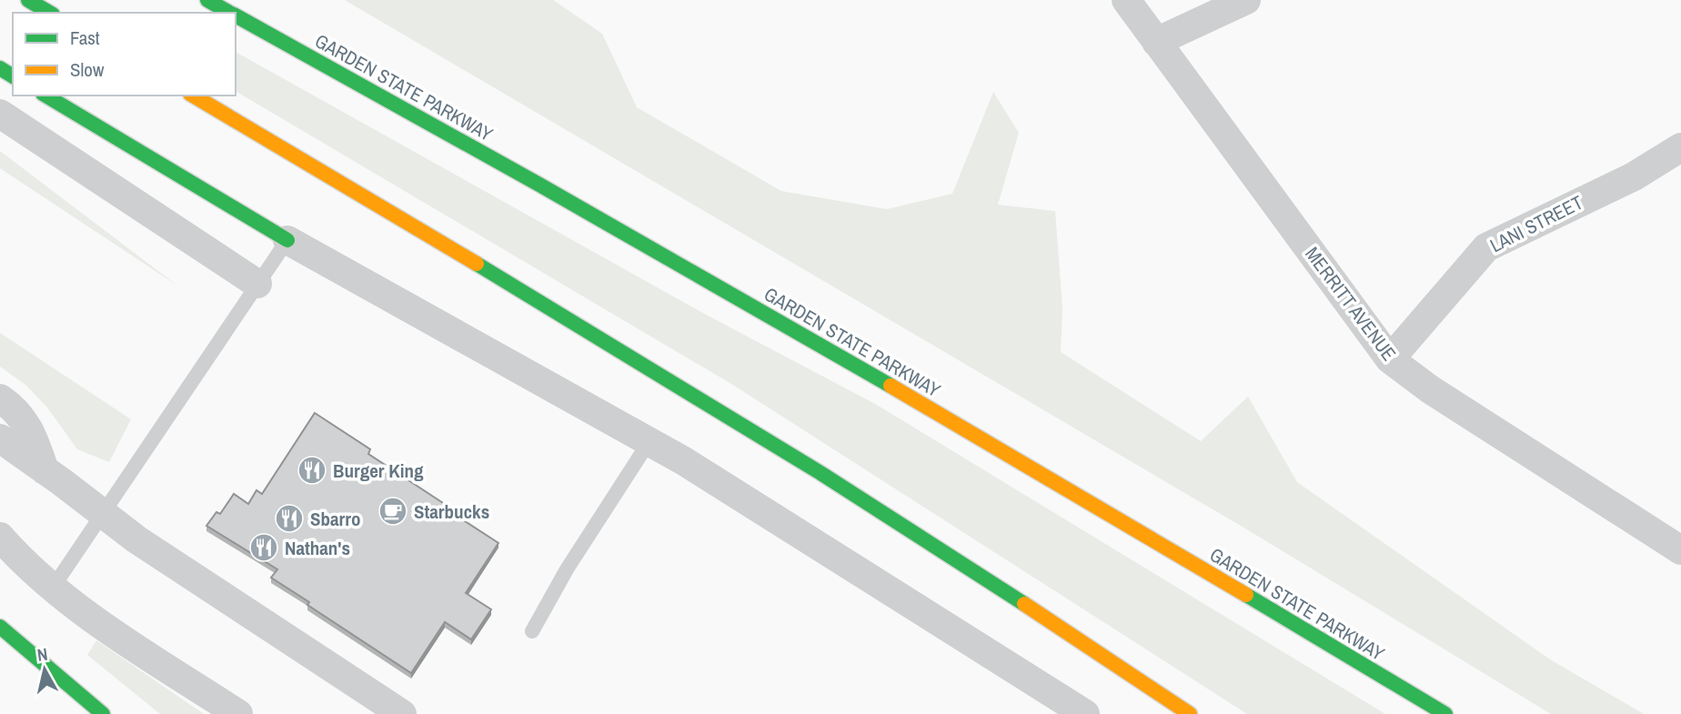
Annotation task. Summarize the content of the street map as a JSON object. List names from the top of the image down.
{
  "streets": {
    "highway": ["GARDEN STATE PARKWAY"],
    "street": ["LANI STREET", "MERRITT AVENUE"]
  },
  "crossings": [
    ["LANI STREET", "MERRITT AVENUE"]
  ],
  "places": {
    "restaurant": ["Burger King", "Sbarro", "Nathan's"],
    "cafe": ["Starbucks"]
  },
  "legend": ["Fast", "Slow"],
  "north": "top"
}
